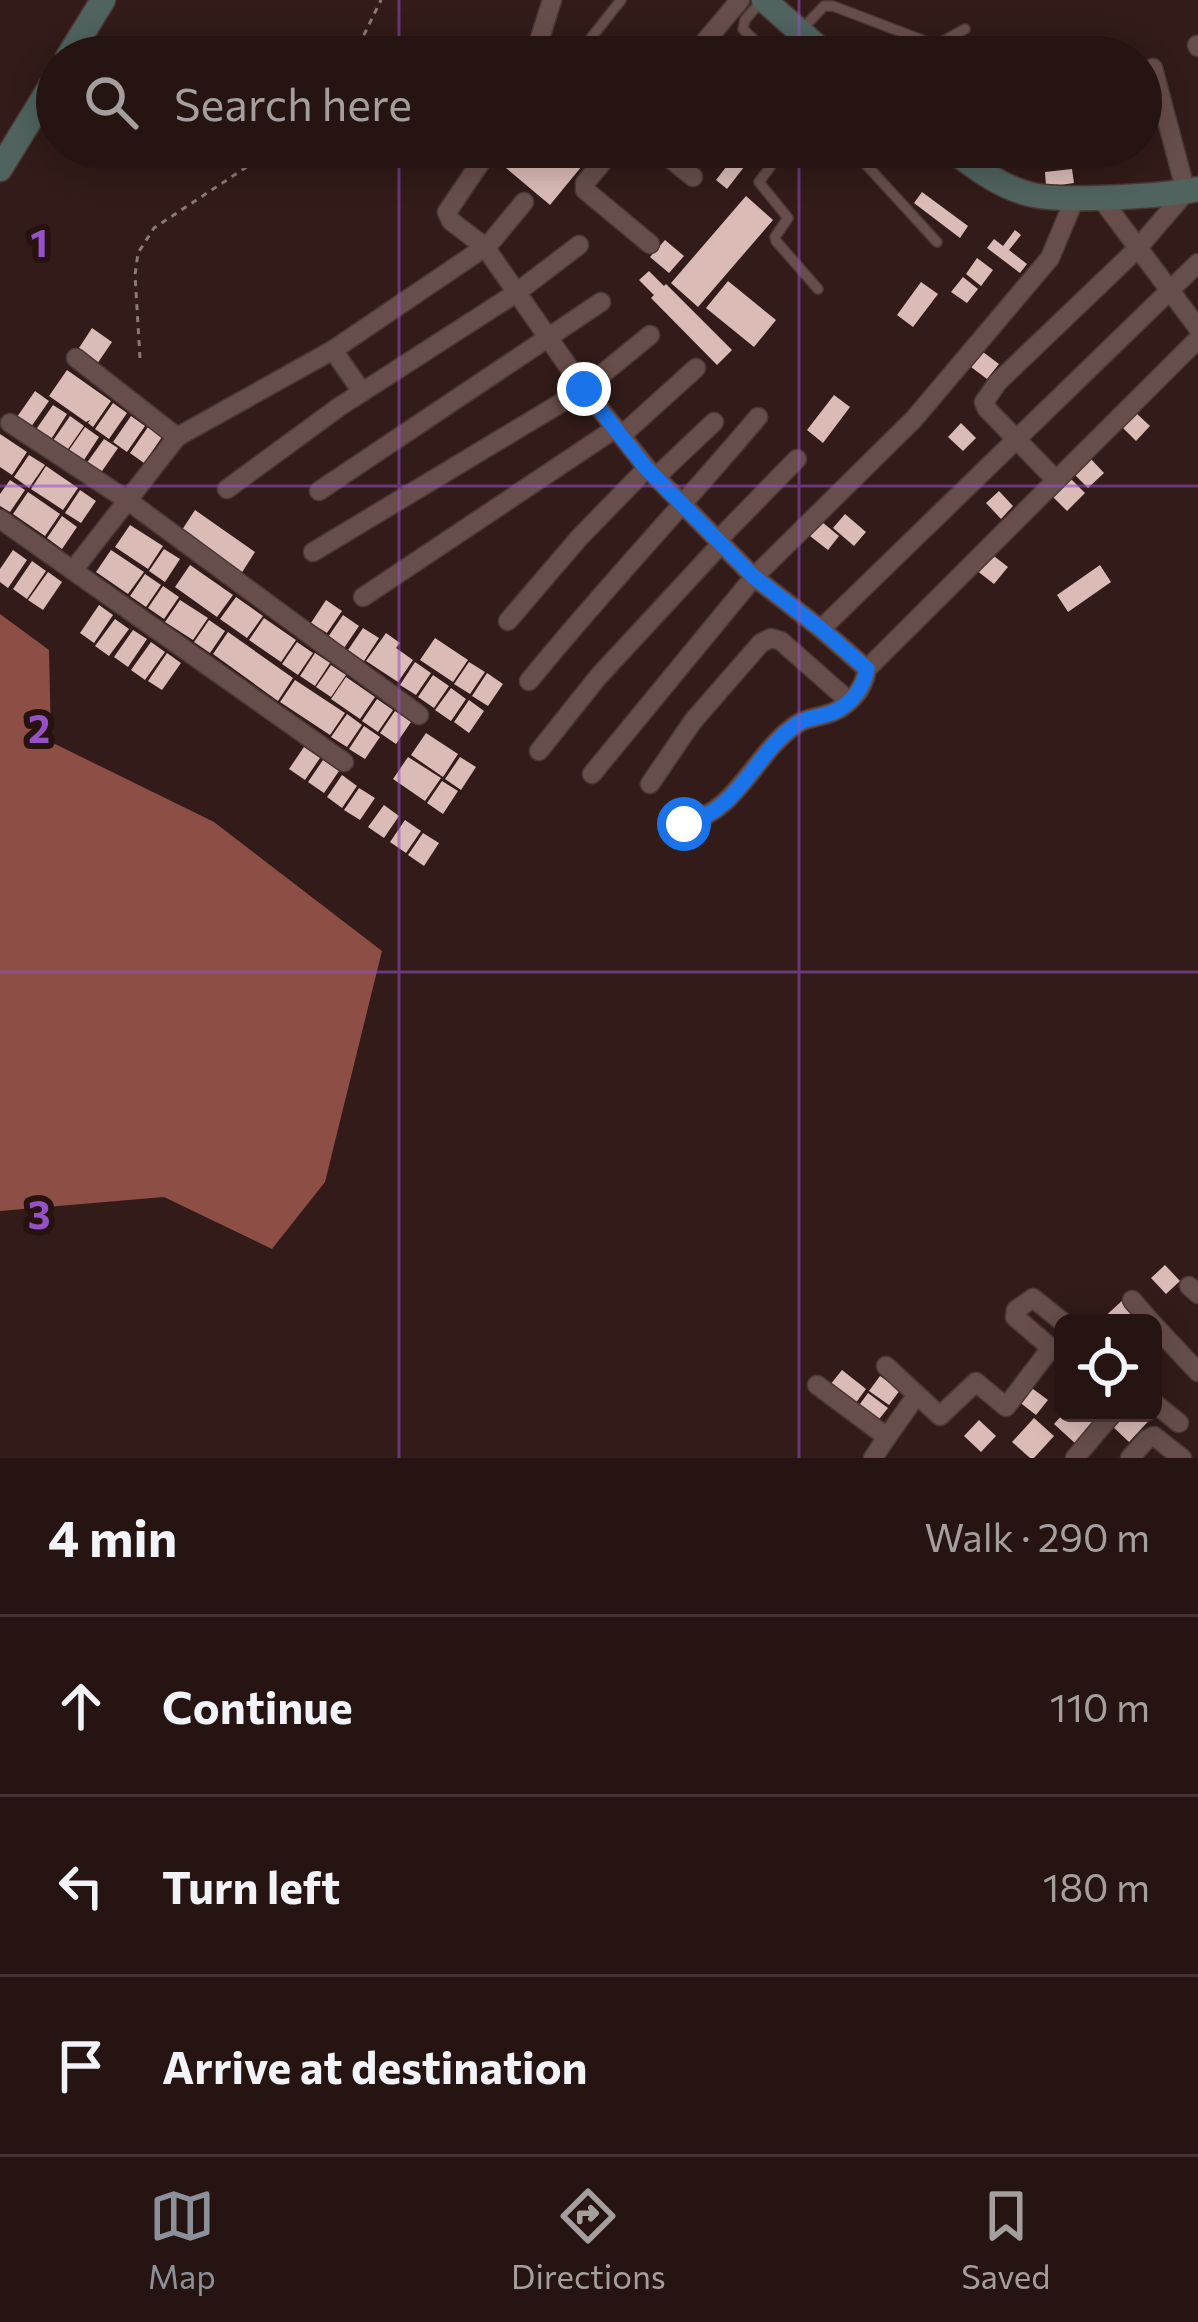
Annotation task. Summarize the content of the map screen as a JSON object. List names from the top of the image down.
{
  "page": {
    "search": "Search here",
    "heading": ["4 min", "Walk · 290 m"],
    "list": [
      ["Continue", "110 m"],
      ["Turn left", "180 m"],
      "Arrive at destination"
    ],
    "nav": ["Map", "Directions", "Saved"]
  },
  "grid": {
    "rows": ["1", "2", "3"]
  }
}
